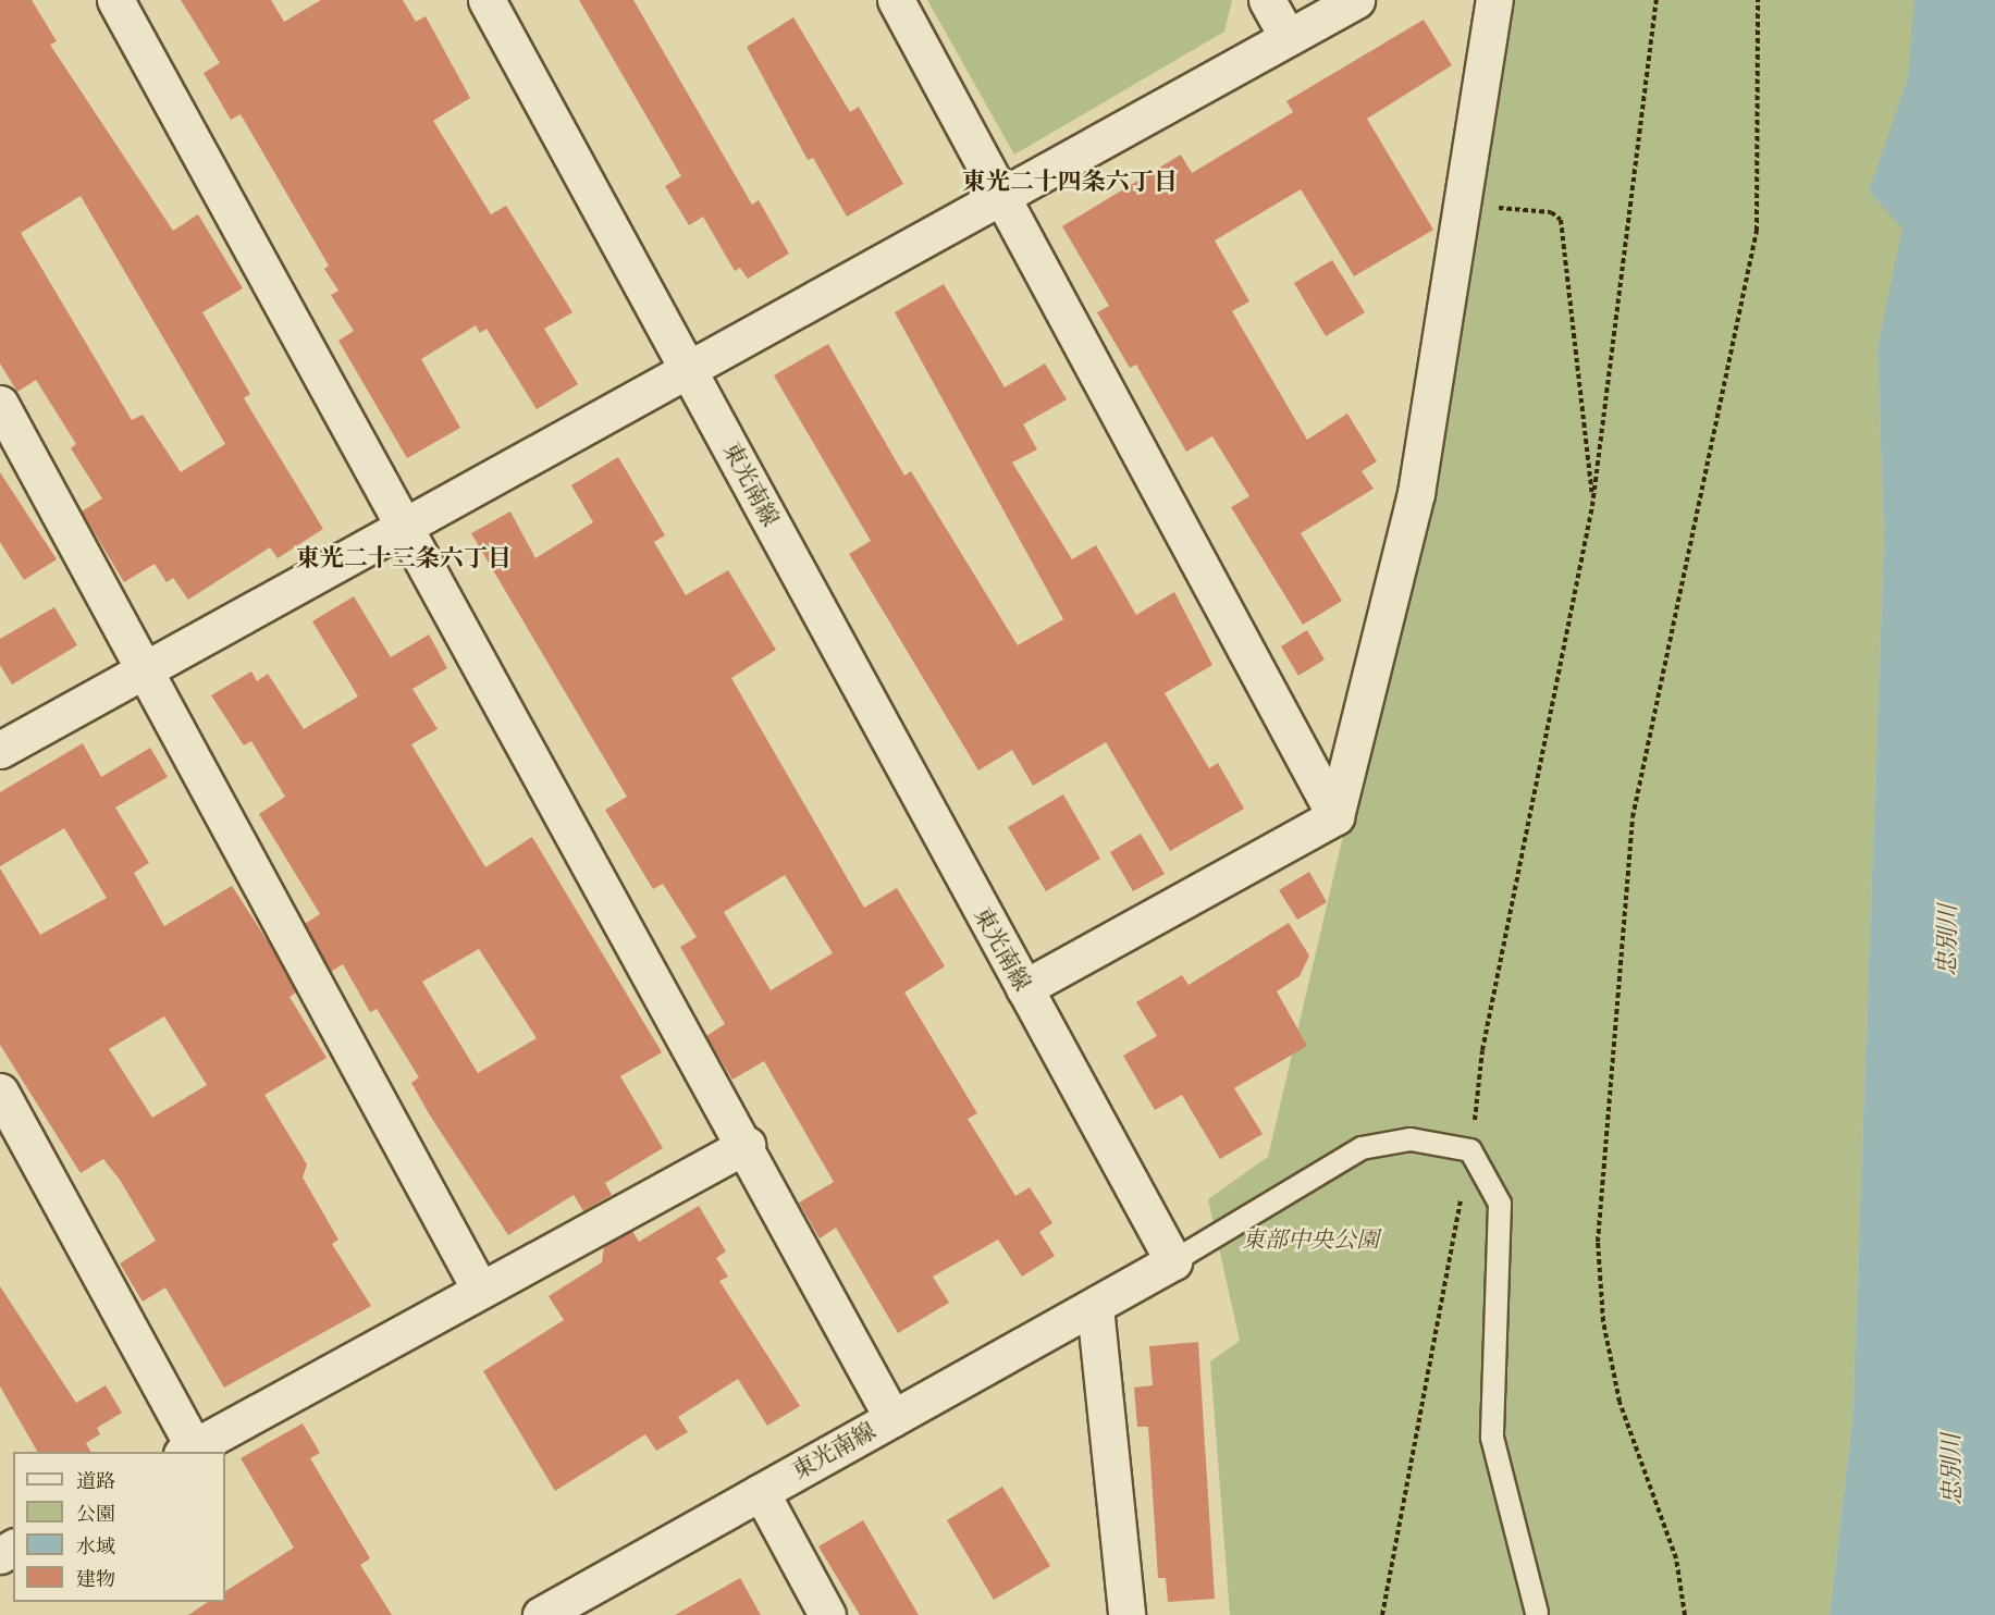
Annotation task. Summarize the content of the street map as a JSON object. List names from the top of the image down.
{
  "streets": {
    "street": ["東光南線"]
  },
  "districts": ["東光二十四条六丁目", "東光二十三条六丁目"],
  "water": ["忠別川"],
  "parks": ["東部中央公園"],
  "legend": [
    "道路",
    "公園",
    "水域",
    "建物"
  ]
}
